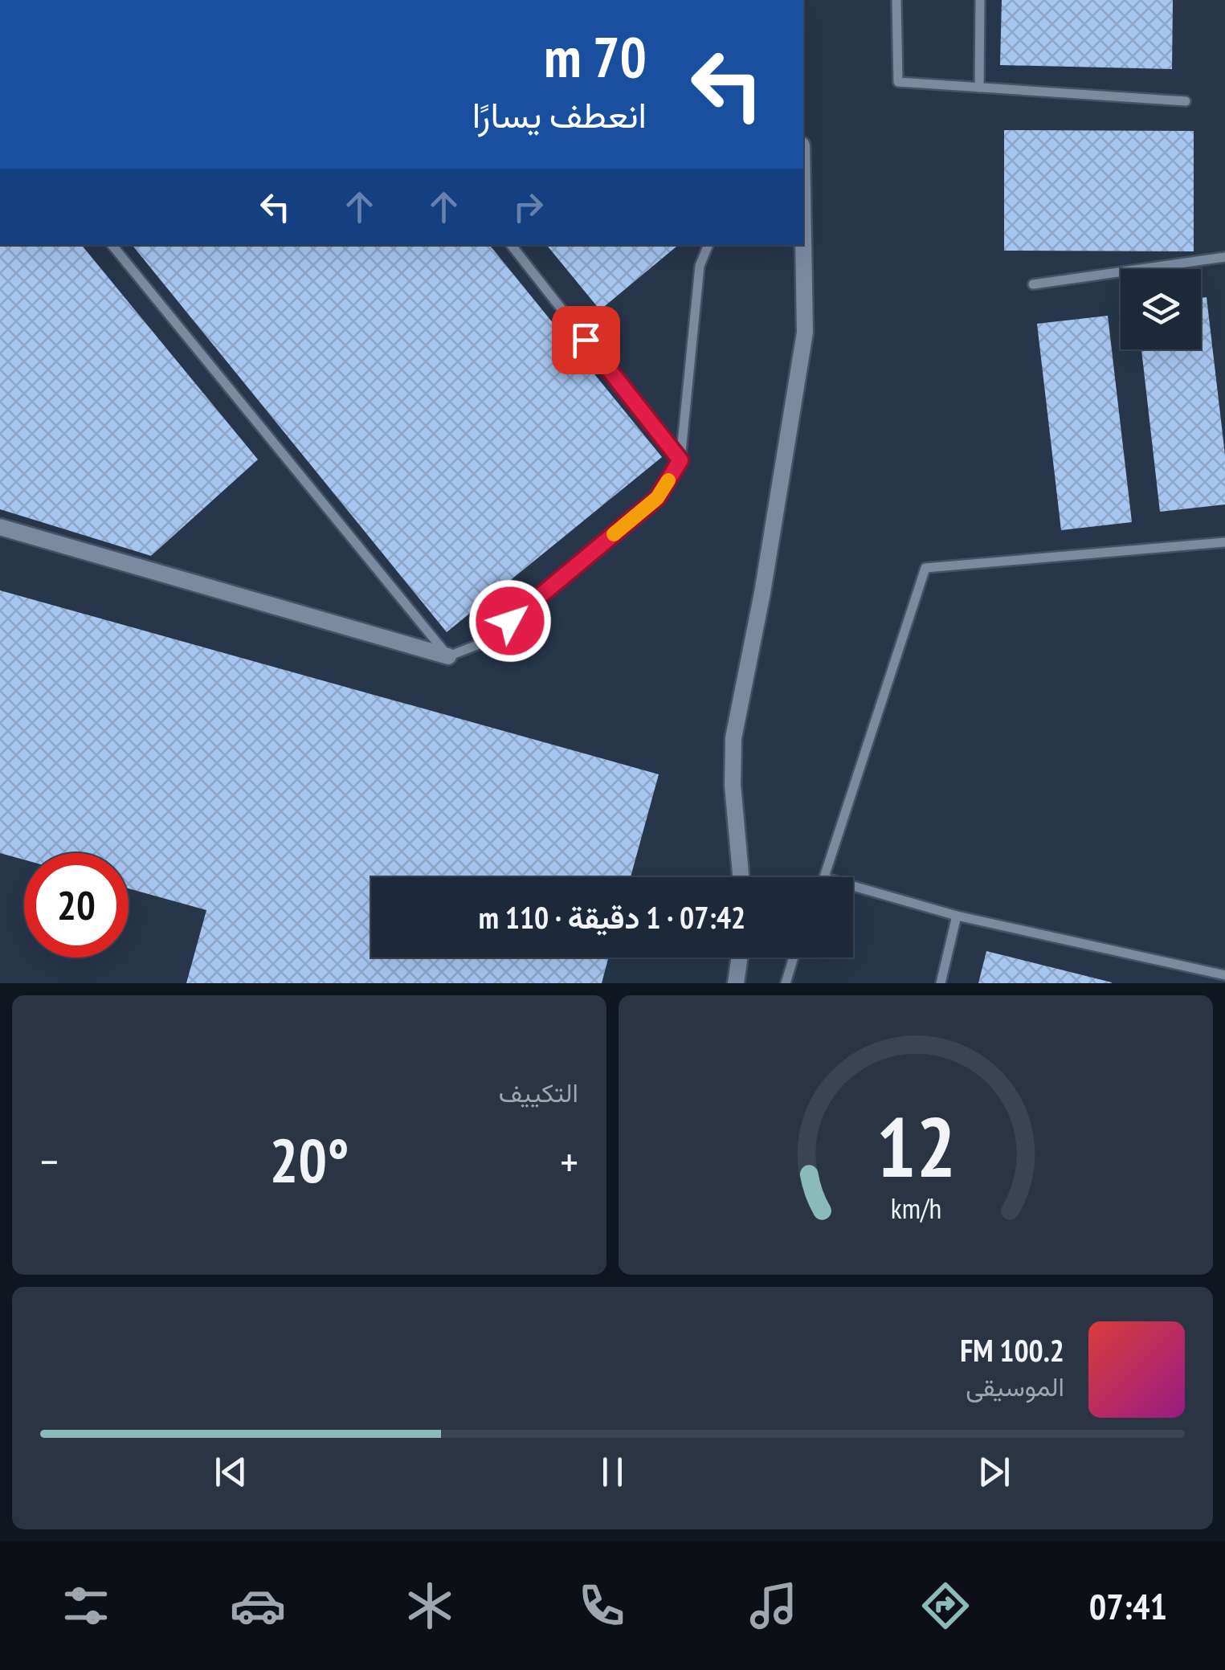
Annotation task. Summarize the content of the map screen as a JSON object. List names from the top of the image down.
{
  "page": {
    "turn": ["70 m", "انعطف يسارًا"],
    "limit": "20",
    "trip": "07:42 · 1 دقيقة · 110 m",
    "tile": "التكييف",
    "heat": ["−", "20°", "+"],
    "song": ["100.2 FM", "الموسيقى"],
    "tabs": "07:41",
    "gauge": ["12", "km/h"]
  }
}
